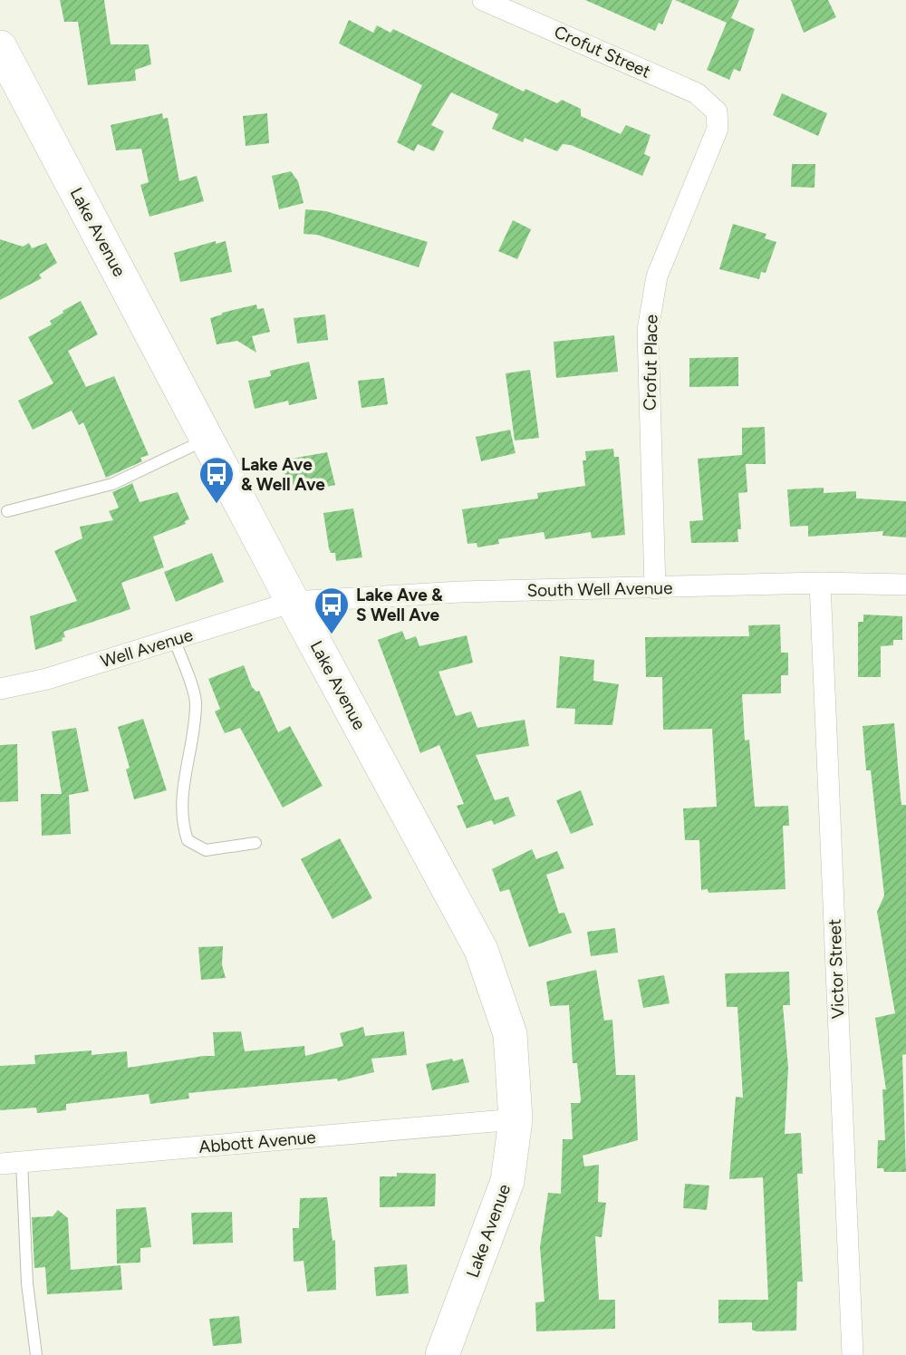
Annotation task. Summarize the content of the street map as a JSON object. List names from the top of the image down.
{
  "streets": {
    "main road": ["Lake Avenue"],
    "street": [
      "Crofut Street",
      "Crofut Place",
      "South Well Avenue",
      "Well Avenue",
      "Victor Street",
      "Abbott Avenue"
    ]
  },
  "crossings": [
    ["Crofut Street", "Crofut Place"],
    ["Lake Avenue", "South Well Avenue"],
    ["Lake Avenue", "Well Avenue"],
    ["Lake Avenue", "Abbott Avenue"],
    ["Crofut Place", "South Well Avenue"],
    ["South Well Avenue", "Well Avenue"],
    ["South Well Avenue", "Victor Street"]
  ],
  "places": {
    "bus stop": ["Lake Ave & Well Ave", "Lake Ave & S Well Ave"]
  }
}
